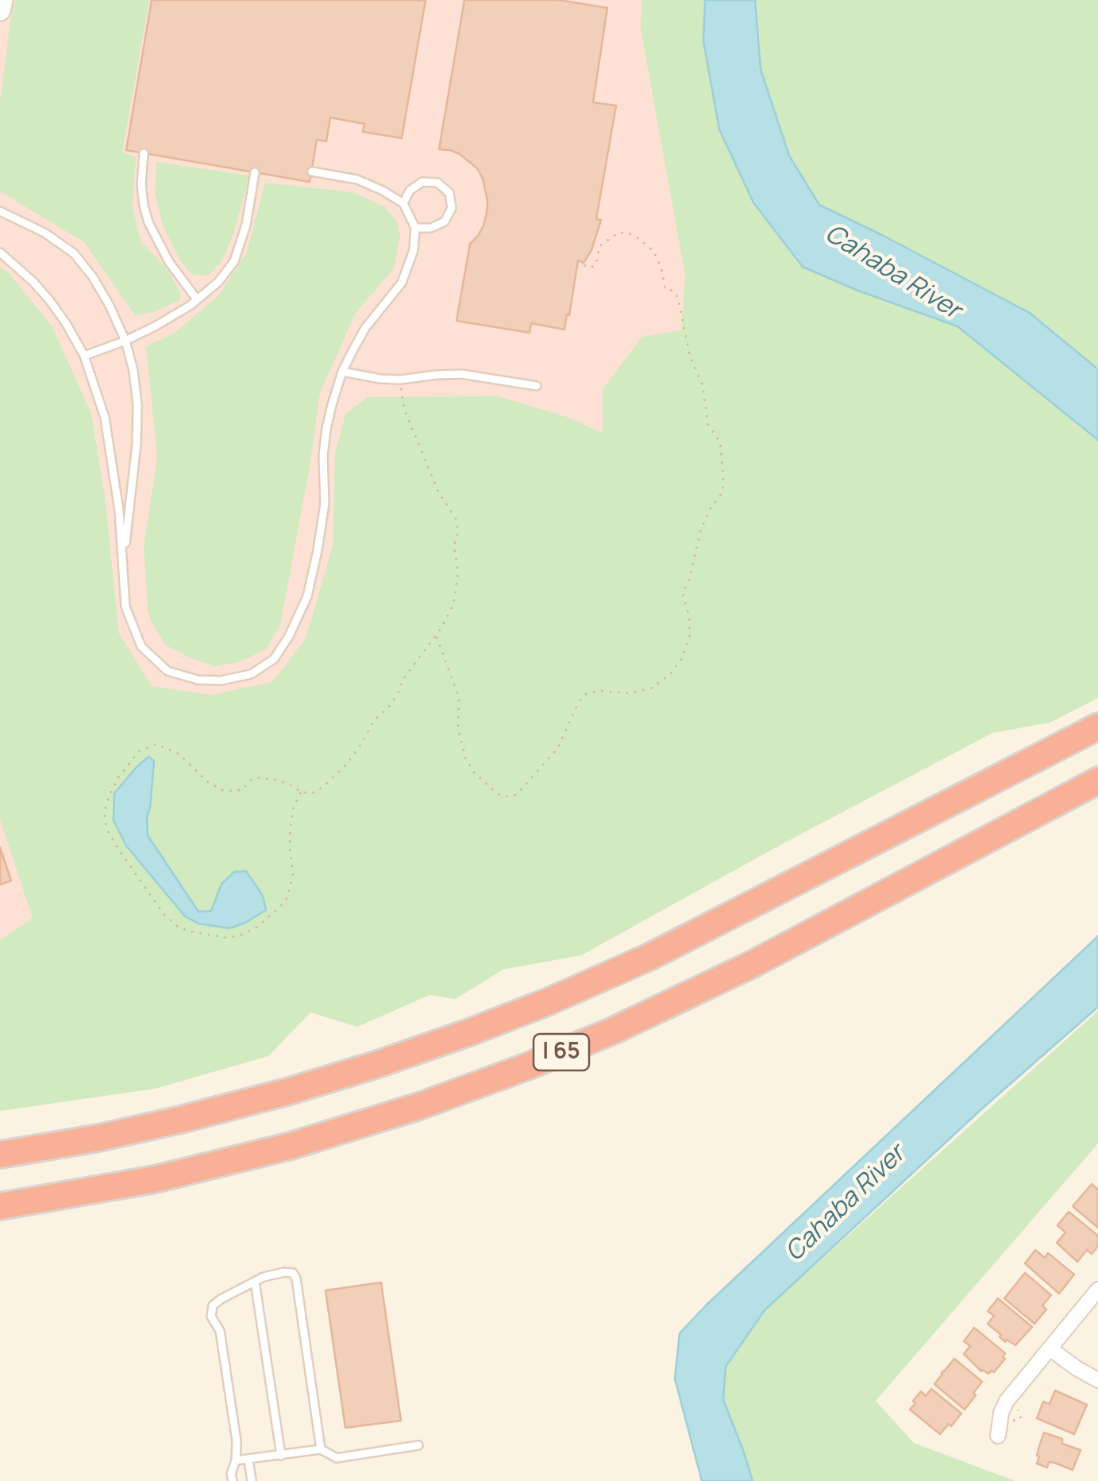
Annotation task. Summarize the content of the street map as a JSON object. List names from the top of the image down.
{
  "streets": {
    "highway": ["I 65"]
  },
  "water": ["Cahaba River"]
}
